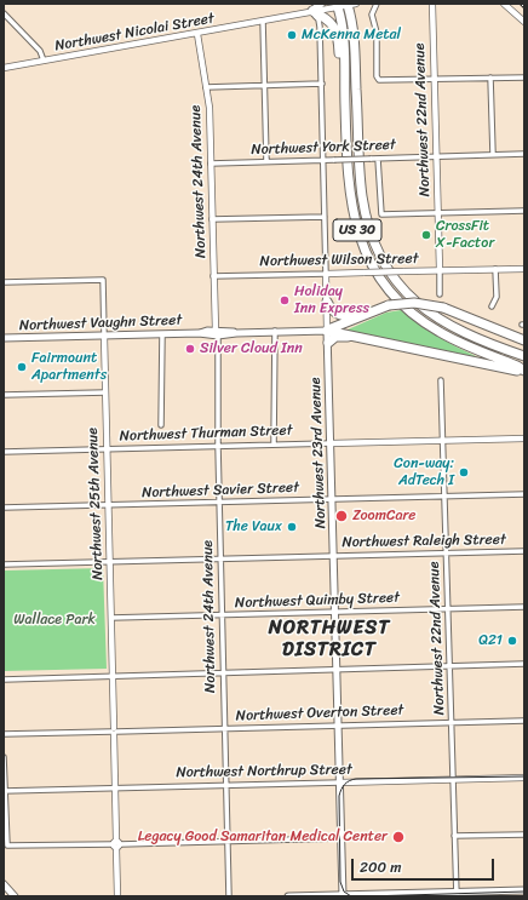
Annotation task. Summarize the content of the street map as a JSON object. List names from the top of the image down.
{
  "streets": {
    "highway": ["US 30"],
    "main road": ["Northwest Vaughn Street", "Northwest 23rd Avenue"],
    "street": [
      "Northwest Nicolai Street",
      "Northwest 22nd Avenue",
      "Northwest York Street",
      "Northwest 24th Avenue",
      "Northwest Wilson Street",
      "Northwest Thurman Street",
      "Northwest Savier Street",
      "Northwest 25th Avenue",
      "Northwest Raleigh Street",
      "Northwest Quimby Street",
      "Northwest Overton Street",
      "Northwest Northrup Street"
    ]
  },
  "crossings": [
    ["Northwest Nicolai Street", "Northwest 24th Avenue"],
    ["Northwest Nicolai Street", "US 30"],
    ["Northwest Nicolai Street", "Northwest 23rd Avenue"],
    ["Northwest 22nd Avenue", "Northwest York Street"],
    ["Northwest 22nd Avenue", "Northwest Wilson Street"],
    ["Northwest 22nd Avenue", "Northwest Thurman Street"],
    ["Northwest 22nd Avenue", "Northwest Savier Street"],
    ["Northwest 22nd Avenue", "Northwest Raleigh Street"],
    ["Northwest 22nd Avenue", "Northwest Quimby Street"],
    ["Northwest 22nd Avenue", "Northwest Overton Street"],
    ["Northwest 22nd Avenue", "Northwest Northrup Street"],
    ["Northwest York Street", "Northwest 24th Avenue"],
    ["Northwest York Street", "Northwest 23rd Avenue"],
    ["Northwest 24th Avenue", "Northwest Wilson Street"],
    ["Northwest 24th Avenue", "Northwest Vaughn Street"],
    ["Northwest 24th Avenue", "Northwest Thurman Street"],
    ["Northwest 24th Avenue", "Northwest Savier Street"],
    ["Northwest 24th Avenue", "Northwest Raleigh Street"],
    ["Northwest 24th Avenue", "Northwest Quimby Street"],
    ["Northwest 24th Avenue", "Northwest Overton Street"],
    ["Northwest 24th Avenue", "Northwest Northrup Street"],
    ["Northwest Wilson Street", "Northwest 23rd Avenue"],
    ["Northwest Vaughn Street", "Northwest 23rd Avenue"],
    ["Northwest Vaughn Street", "Northwest 25th Avenue"],
    ["Northwest Thurman Street", "Northwest 23rd Avenue"],
    ["Northwest Thurman Street", "Northwest 25th Avenue"],
    ["Northwest 23rd Avenue", "Northwest Savier Street"],
    ["Northwest 23rd Avenue", "Northwest Raleigh Street"],
    ["Northwest 23rd Avenue", "Northwest Quimby Street"],
    ["Northwest 23rd Avenue", "Northwest Overton Street"],
    ["Northwest 23rd Avenue", "Northwest Northrup Street"],
    ["Northwest Savier Street", "Northwest 25th Avenue"],
    ["Northwest 25th Avenue", "Northwest Raleigh Street"],
    ["Northwest 25th Avenue", "Northwest Quimby Street"],
    ["Northwest 25th Avenue", "Northwest Overton Street"],
    ["Northwest 25th Avenue", "Northwest Northrup Street"]
  ],
  "districts": ["NORTHWEST DISTRICT"],
  "parks": ["Wallace Park"],
  "places": [
    "McKenna Metal",
    "CrossFit X-Factor",
    "Holiday Inn Express",
    "Silver Cloud Inn",
    "Fairmount Apartments",
    "Con-way: AdTech I",
    "ZoomCare",
    "The Vaux",
    "Q21",
    "Legacy Good Samaritan Medical Center"
  ],
  "scale_bar": "200 m"
}
